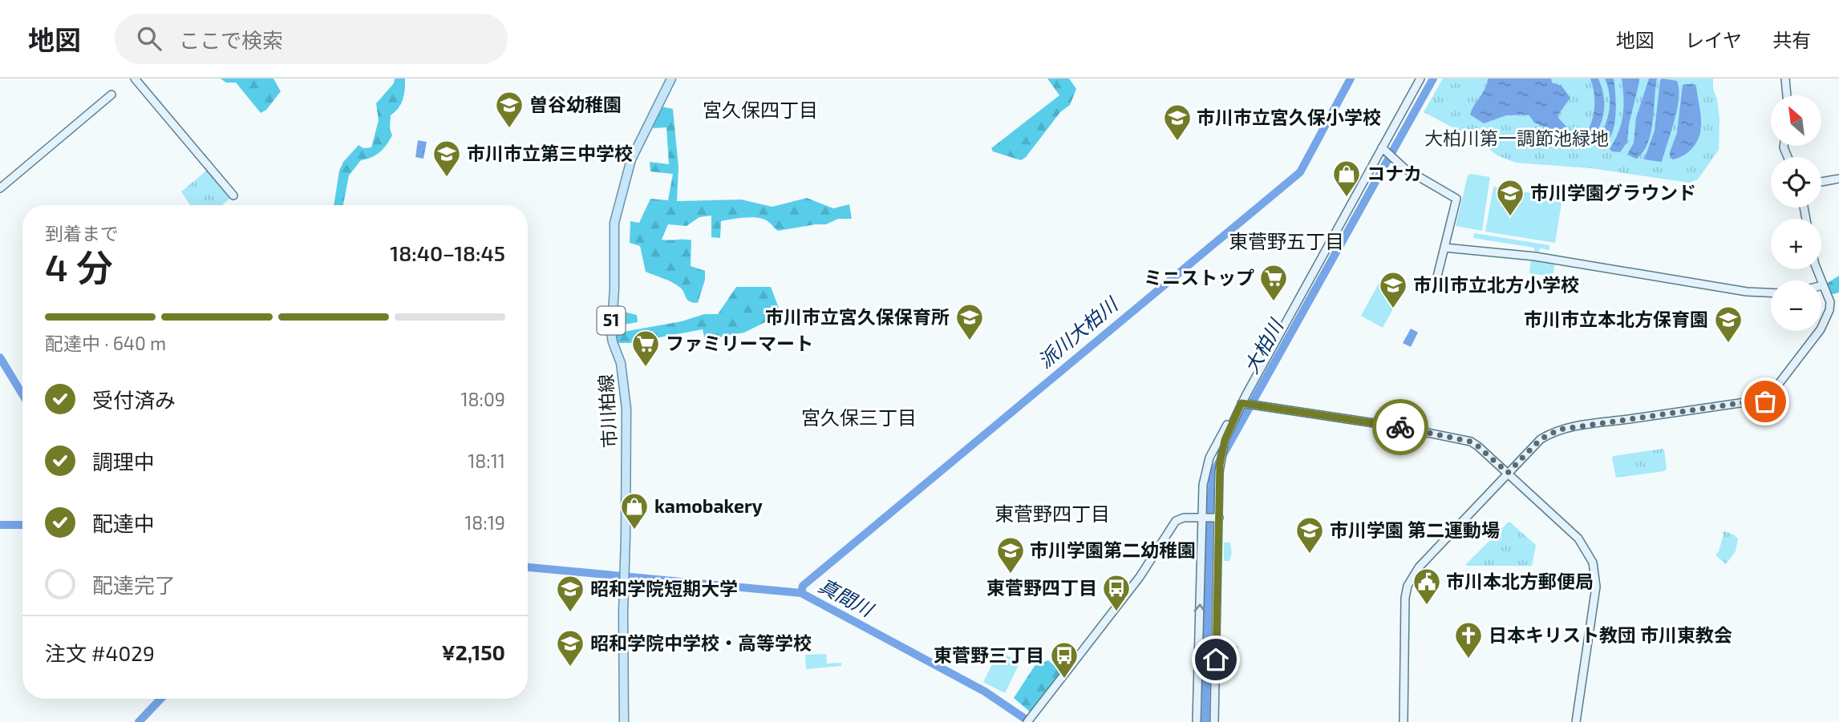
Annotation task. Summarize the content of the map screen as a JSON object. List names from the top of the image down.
{
  "streets": {
    "main road": ["51", "市川柏線"]
  },
  "districts": [
    "宮久保四丁目",
    "東菅野五丁目",
    "宮久保三丁目",
    "東菅野四丁目"
  ],
  "water": ["派川大柏川", "大柏川", "真間川"],
  "parks": ["大柏川第一調節池緑地"],
  "places": {
    "school or university": [
      "曽谷幼稚園",
      "市川市立宮久保小学校",
      "市川市立第三中学校",
      "市川学園グラウンド",
      "市川市立北方小学校",
      "市川市立宮久保保育所",
      "市川市立本北方保育園",
      "市川学園 第二運動場",
      "市川学園第二幼稚園",
      "昭和学院短期大学",
      "昭和学院中学校・高等学校"
    ],
    "shop": ["コナカ", "kamobakery"],
    "supermarket": ["ミニストップ", "ファミリーマート"],
    "public building": ["市川本北方郵便局"],
    "bus stop": ["東菅野四丁目", "東菅野三丁目"],
    "church": ["日本キリスト教団 市川東教会"]
  },
  "north": "top left",
  "page": {
    "header": "地図",
    "search": "ここで検索",
    "nav": ["地図", "レイヤ", "共有"],
    "map_buttons": ["+", "−"],
    "heading": ["4 分", "到着まで", "18:40–18:45"],
    "panel": ["注文 #4029", "¥2,150"],
    "bar": "配達中 · 640 m",
    "list": [
      ["受付済み", "18:09"],
      ["調理中", "18:11"],
      ["配達中", "18:19"],
      "配達完了"
    ]
  }
}
